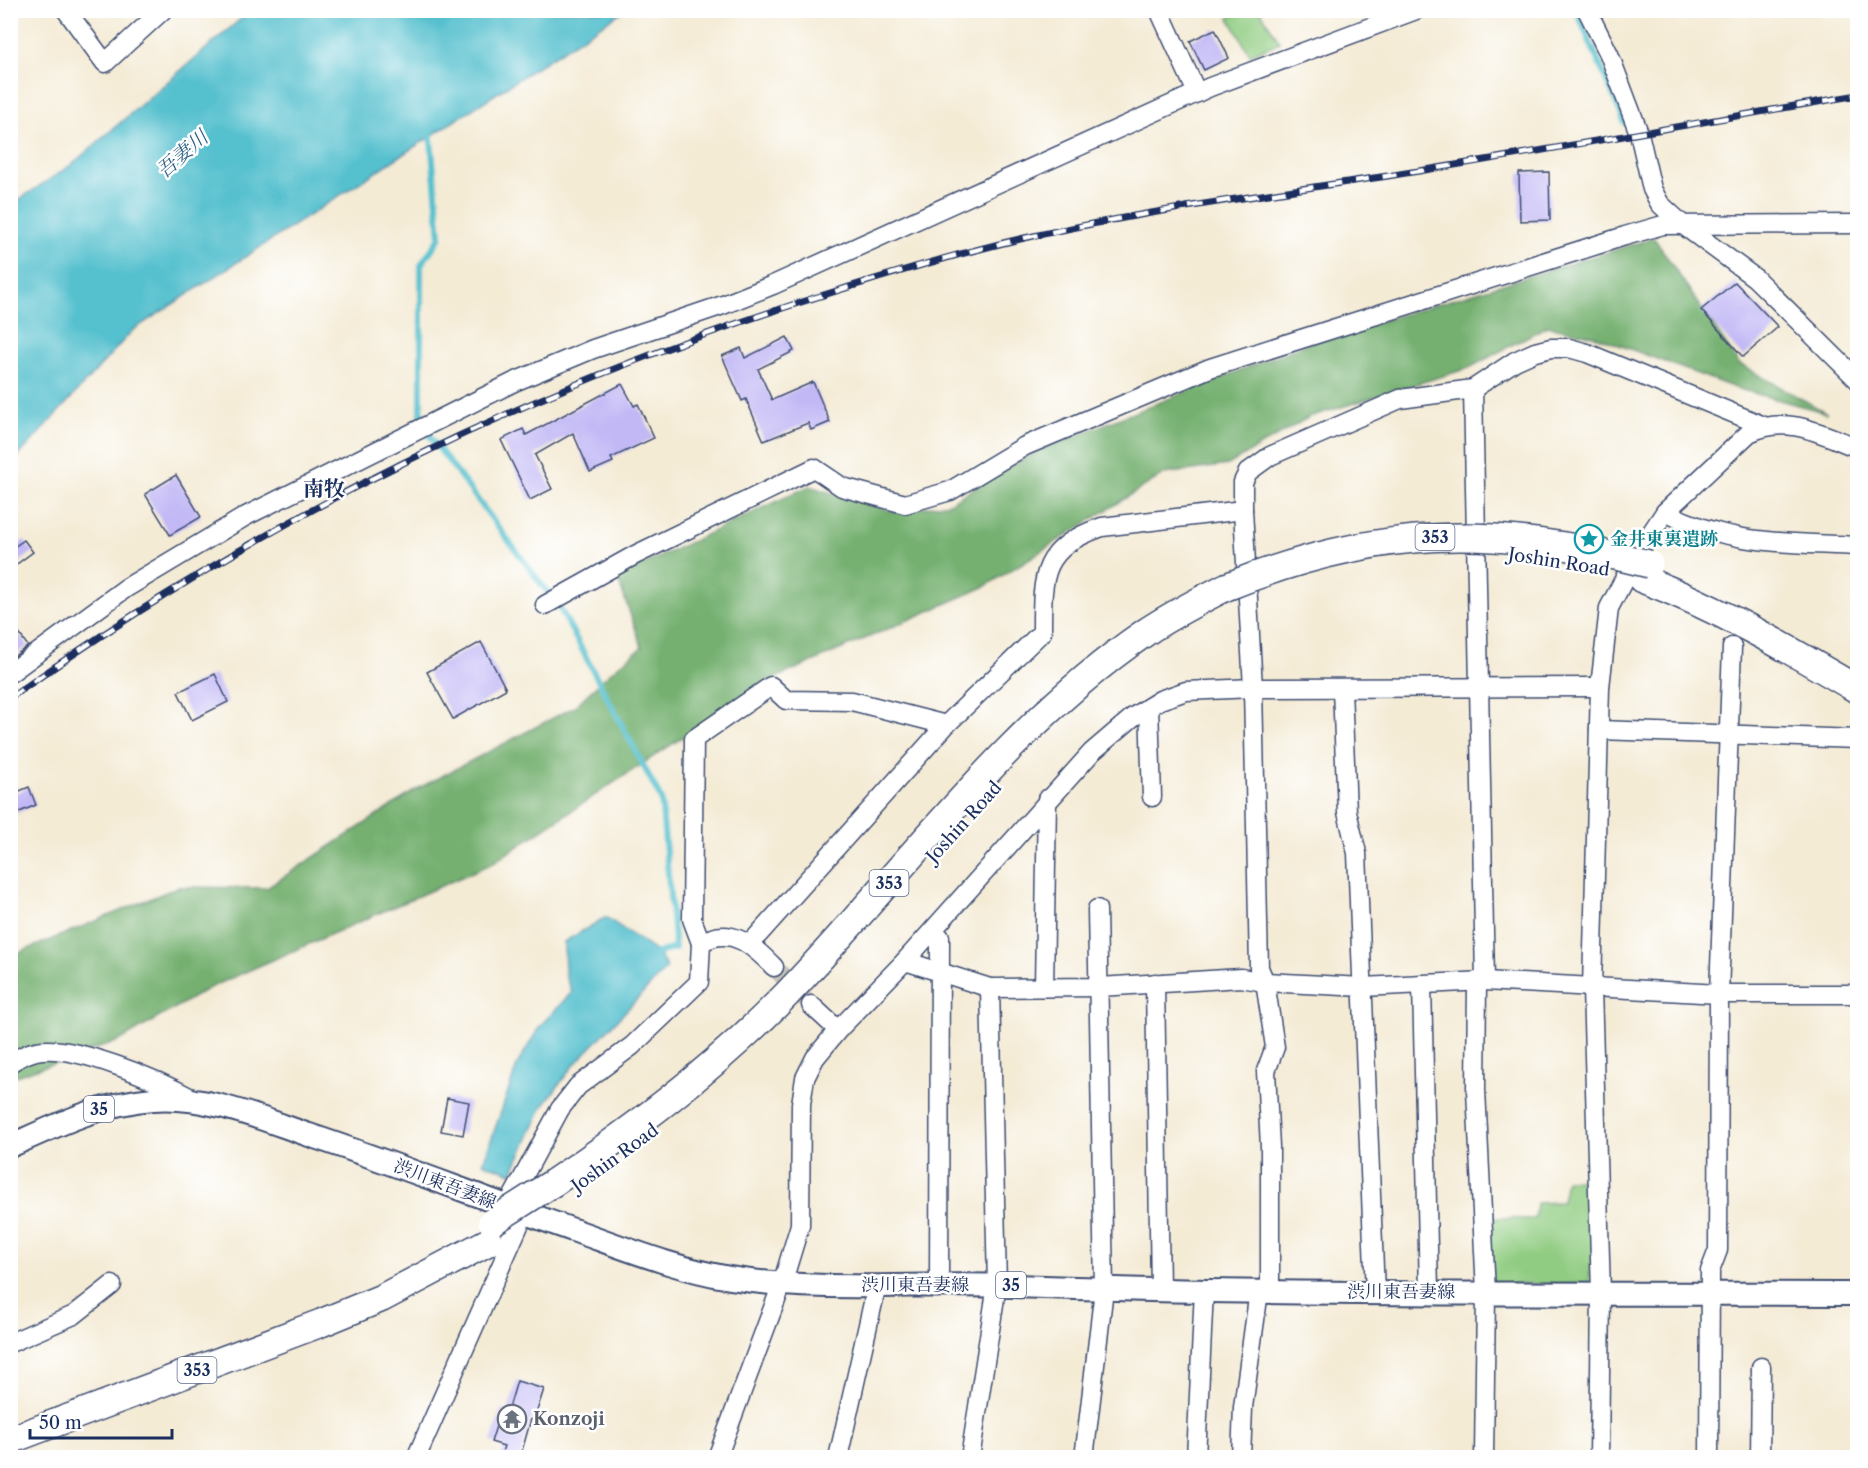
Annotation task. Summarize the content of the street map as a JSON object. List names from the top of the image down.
{
  "streets": {
    "highway": ["353", "Joshin Road"],
    "main road": ["35", "渋川東吾妻線"]
  },
  "districts": ["南牧"],
  "water": ["吾妻川"],
  "places": {
    "place": ["金井東裏遺跡"],
    "temple": ["Konzoji"]
  },
  "scale_bar": "50 m"
}
